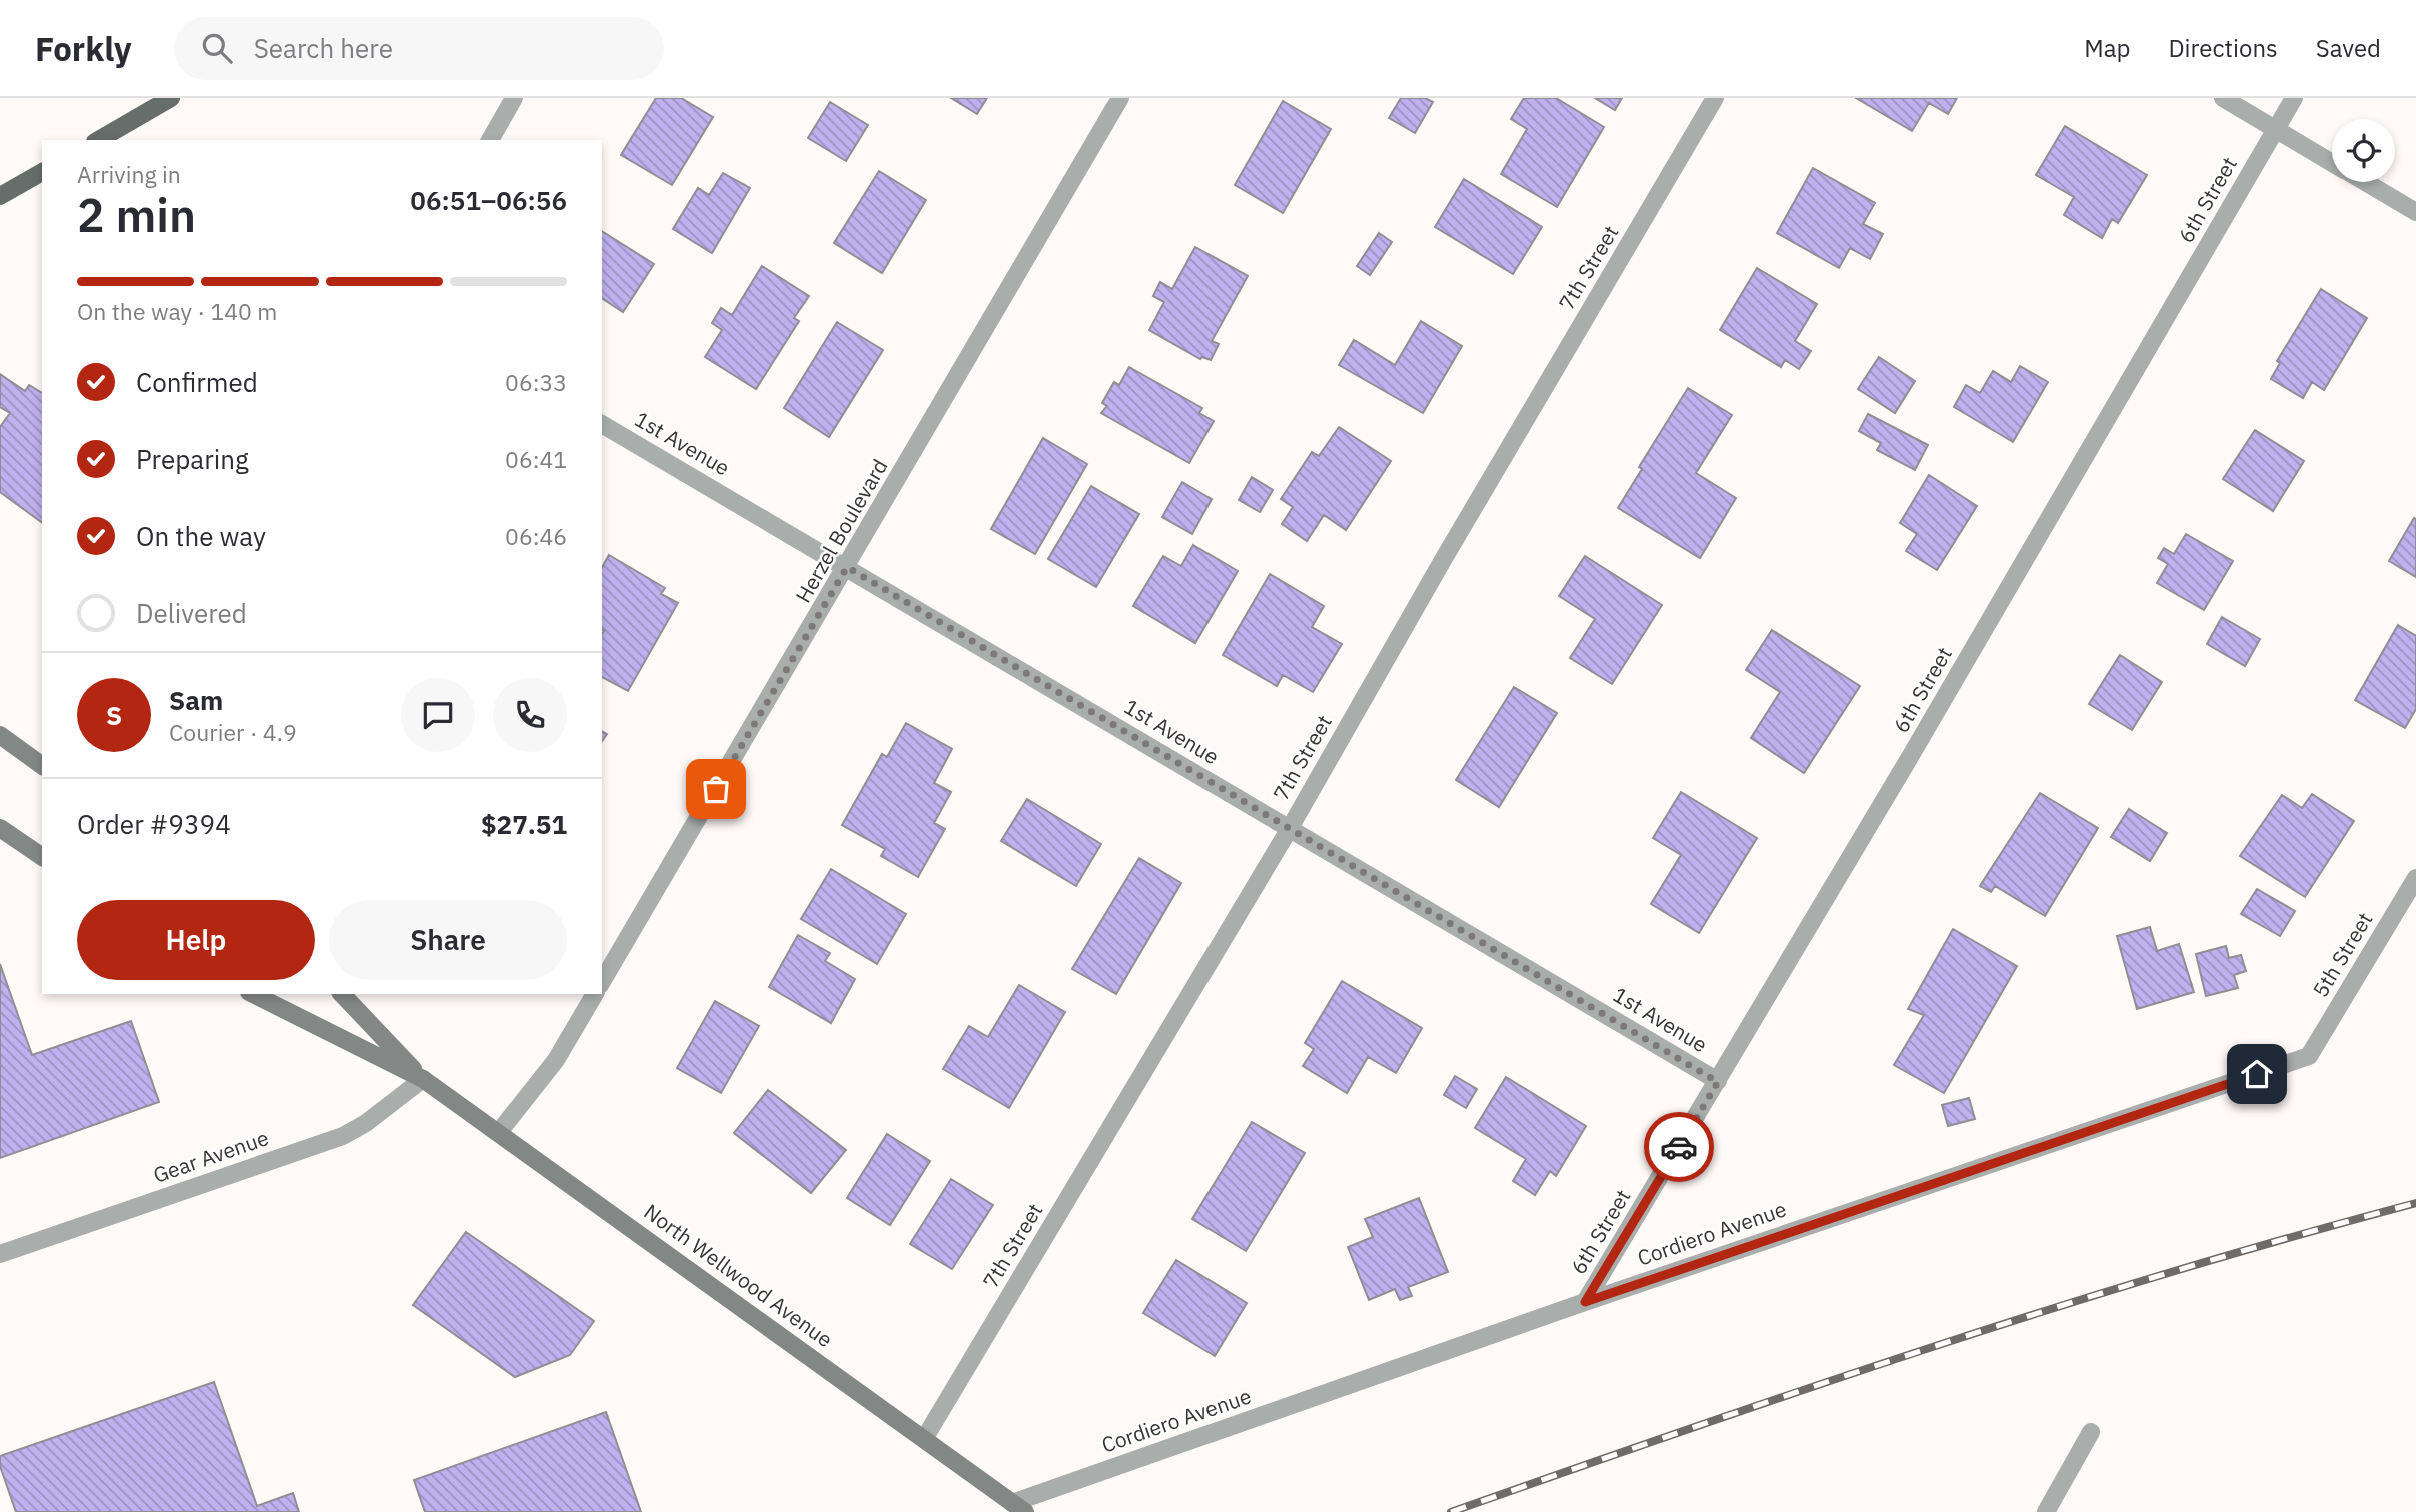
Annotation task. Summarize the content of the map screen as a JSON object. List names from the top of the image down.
{
  "streets": {
    "main road": ["North Wellwood Avenue"],
    "street": [
      "6th Street",
      "7th Street",
      "1st Avenue",
      "Herzel Boulevard",
      "5th Street",
      "Gear Avenue",
      "Cordiero Avenue"
    ]
  },
  "crossings": [
    ["6th Street", "1st Avenue"],
    ["6th Street", "Cordiero Avenue"],
    ["7th Street", "1st Avenue"],
    ["7th Street", "North Wellwood Avenue"],
    ["1st Avenue", "Herzel Boulevard"],
    ["5th Street", "Cordiero Avenue"],
    ["Gear Avenue", "North Wellwood Avenue"],
    ["Cordiero Avenue", "North Wellwood Avenue"]
  ],
  "page": {
    "header": "Forkly",
    "search": "Search here",
    "nav": ["Map", "Directions", "Saved"],
    "heading": ["2 min", "Arriving in", "06:51–06:56"],
    "panel": [
      "Sam",
      "Courier · 4.9",
      "Order #9394",
      "$27.51"
    ],
    "bar": "On the way · 140 m",
    "list": [
      ["Confirmed", "06:33"],
      ["Preparing", "06:41"],
      ["On the way", "06:46"],
      "Delivered"
    ],
    "round": "S",
    "buttons": ["Help", "Share"]
  }
}
